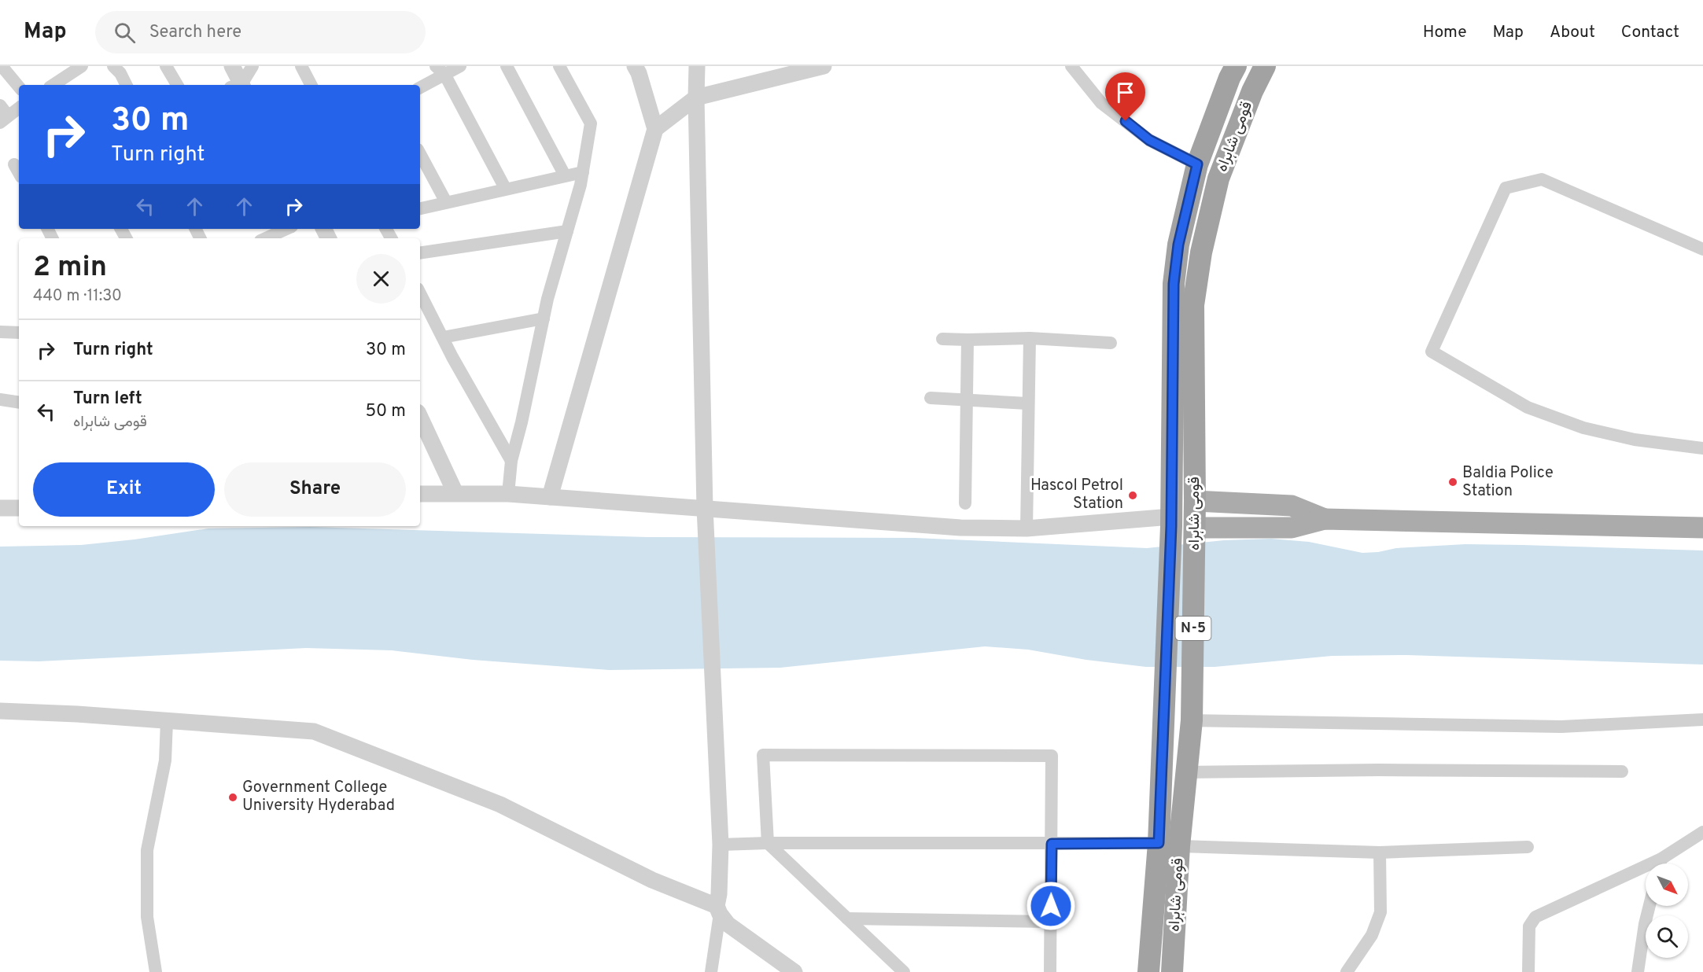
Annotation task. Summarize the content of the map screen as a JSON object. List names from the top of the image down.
{
  "streets": {
    "highway": ["قومی شاہراہ", "N-5"]
  },
  "places": ["Baldia Police Station", "Hascol Petrol Station", "Government College University Hyderabad"],
  "north": "bottom right",
  "page": {
    "header": "Map",
    "search": "Search here",
    "nav": [
      "Home",
      "Map",
      "About",
      "Contact"
    ],
    "turn": ["30 m", "Turn right"],
    "heading": ["2 min", "440 m · 11:30"],
    "list": [
      {
        "name": "Turn right",
        "value": "30 m"
      },
      {
        "name": "Turn left",
        "note": "قومی شاہراہ",
        "value": "50 m"
      }
    ],
    "buttons": ["Exit", "Share"]
  }
}
